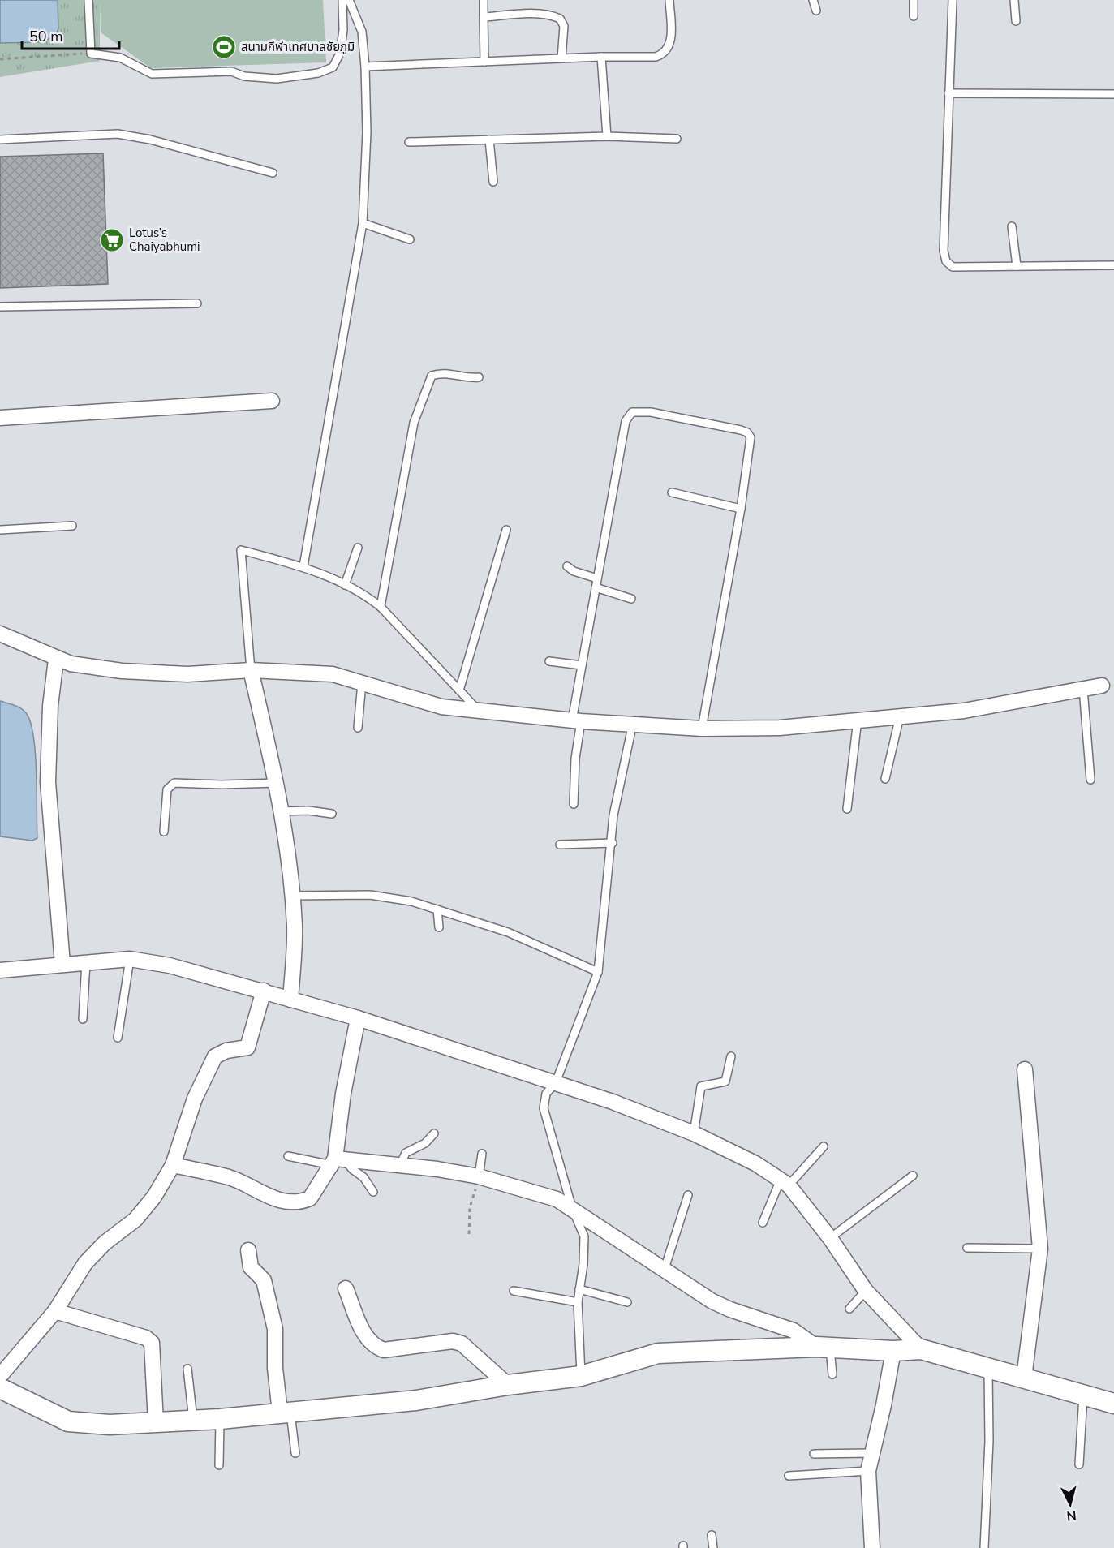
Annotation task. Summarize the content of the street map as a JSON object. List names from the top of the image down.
{
  "places": {
    "sports": ["สนามกีฬาเทศบาลชัยภูมิ"],
    "supermarket": ["Lotus’s Chaiyabhumi"]
  },
  "scale_bar": "50 m",
  "north": "bottom"
}
